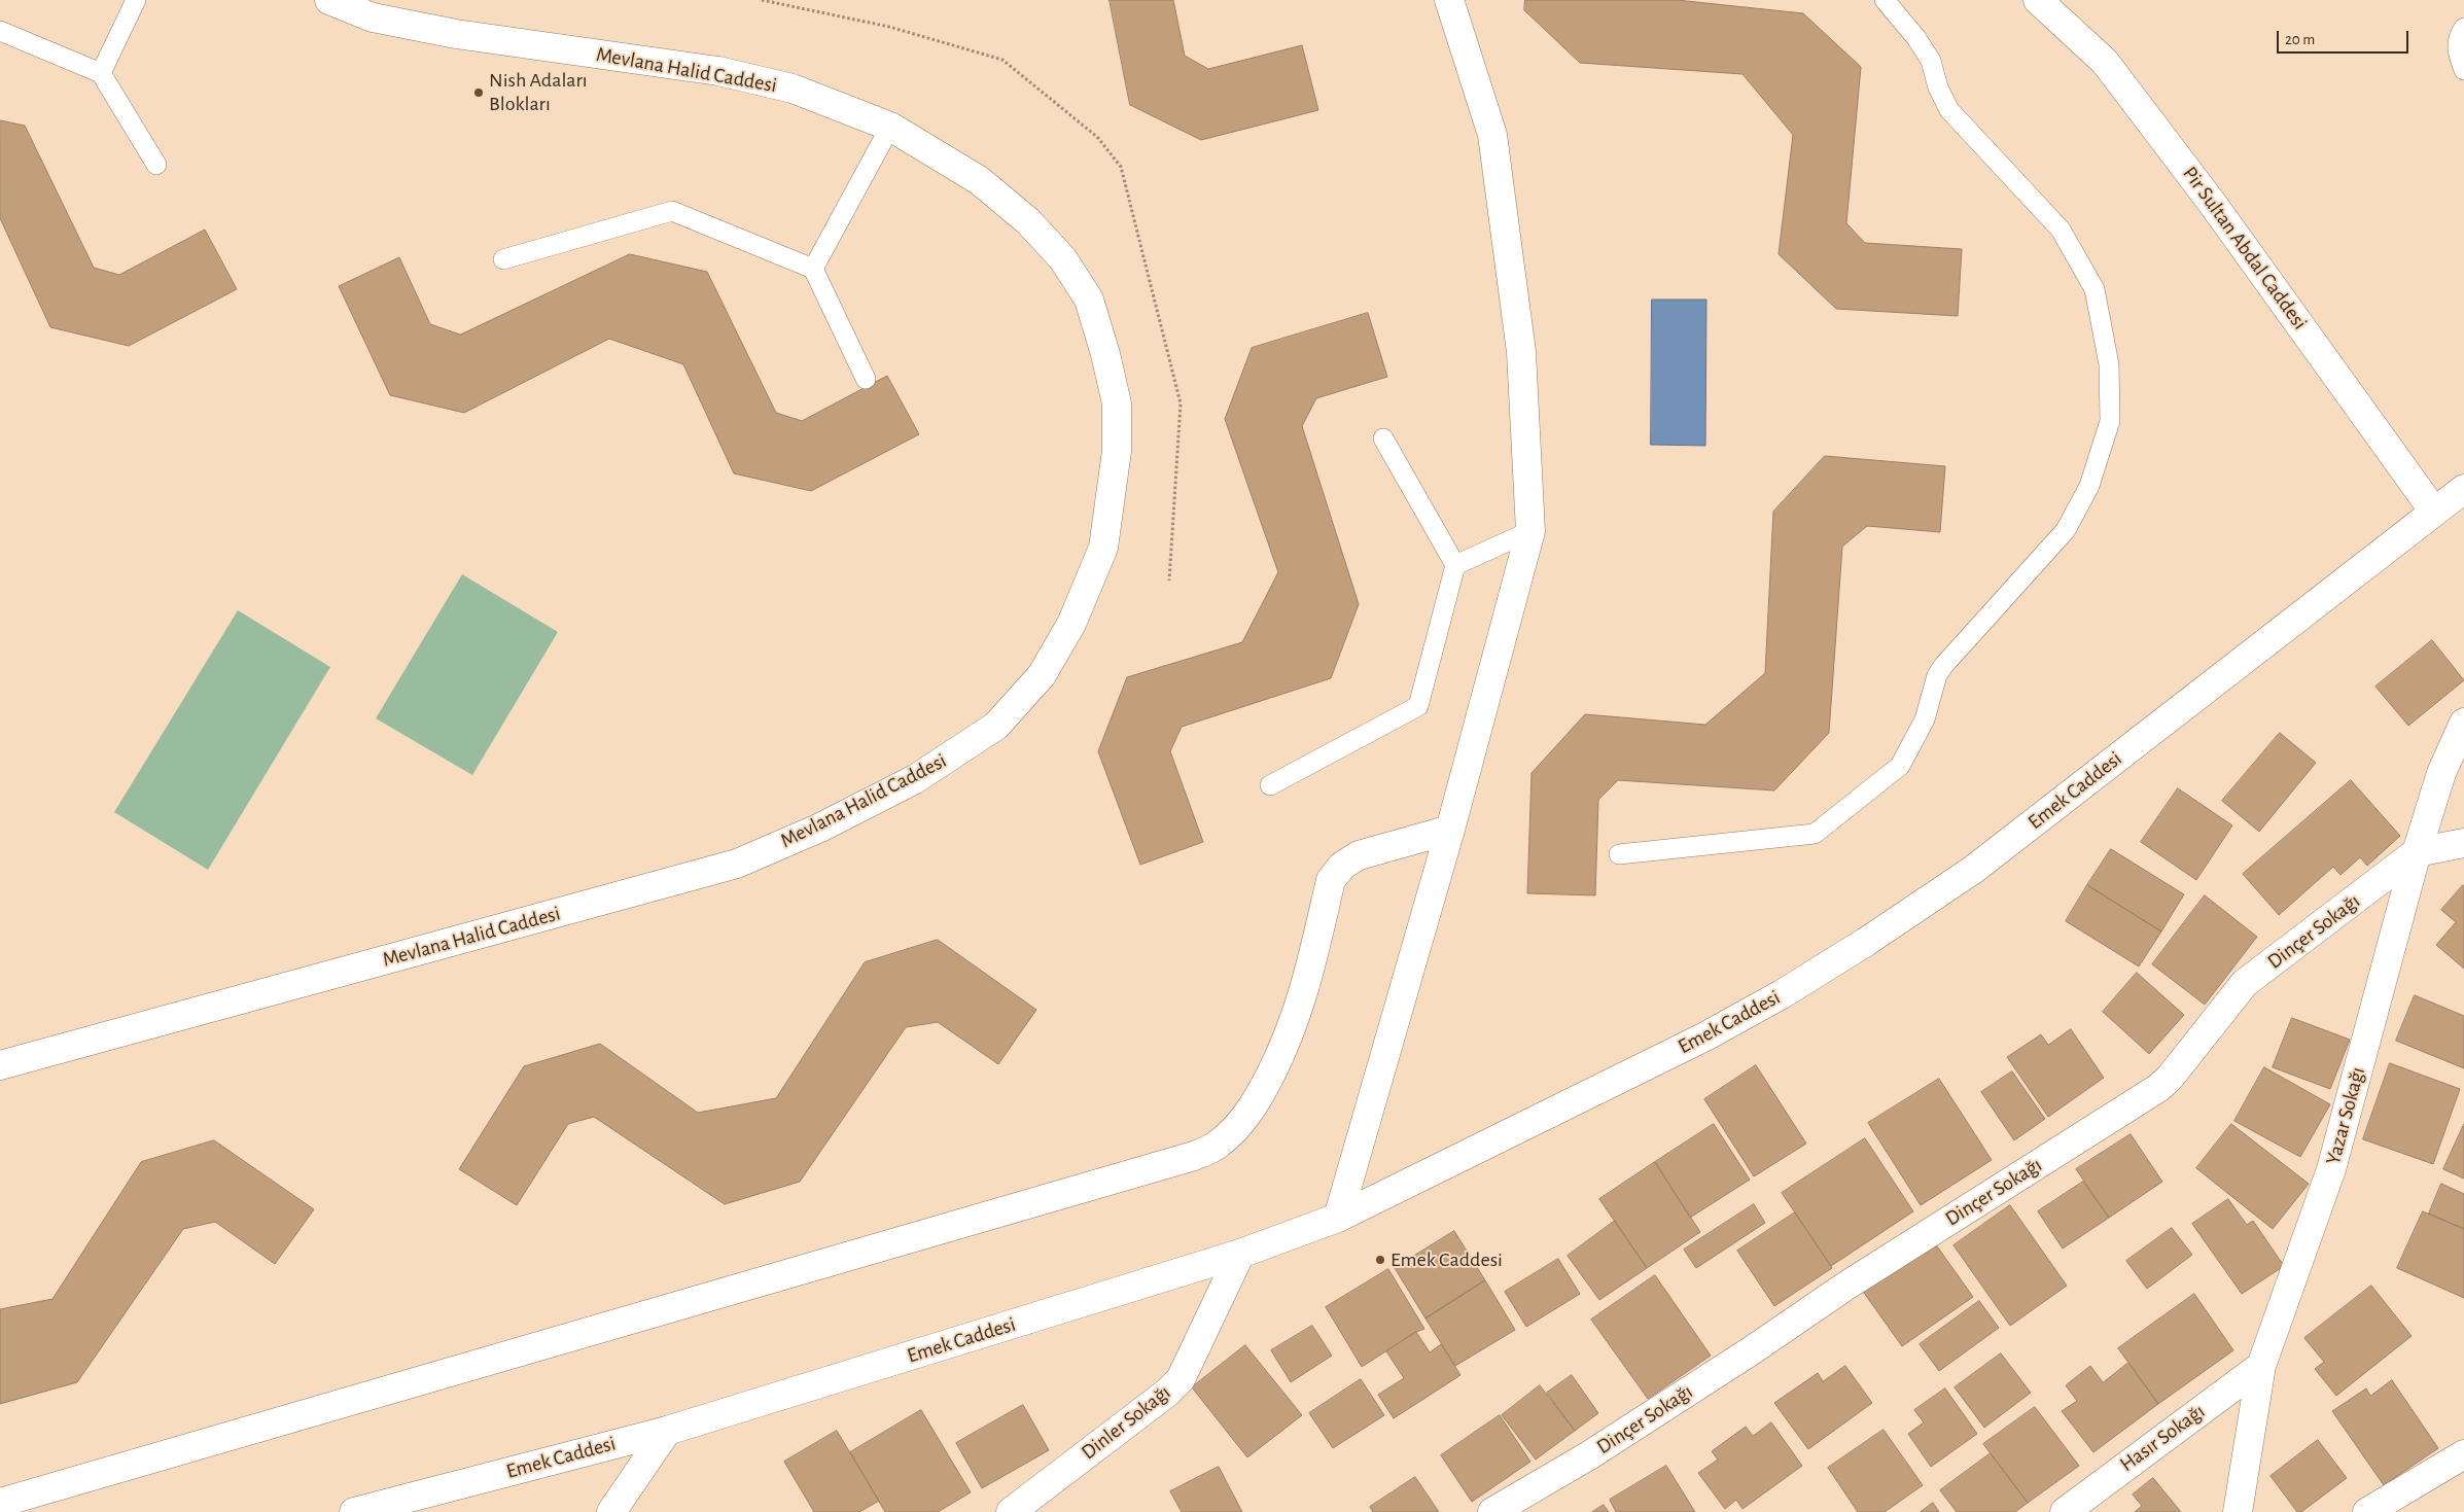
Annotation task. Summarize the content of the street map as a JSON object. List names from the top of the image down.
{
  "streets": {
    "street": [
      "Mevlana Halid Caddesi",
      "Pir Sultan Abdal Caddesi",
      "Emek Caddesi",
      "Dinçer Sokağı",
      "Yazar Sokağı",
      "Dinler Sokağı",
      "Hasır Sokağı"
    ]
  },
  "crossings": [
    ["Pir Sultan Abdal Caddesi", "Emek Caddesi"],
    ["Emek Caddesi", "Dinler Sokağı"],
    ["Dinçer Sokağı", "Yazar Sokağı"],
    ["Yazar Sokağı", "Hasır Sokağı"]
  ],
  "places": ["Nish Adaları Blokları", "Emek Caddesi"],
  "scale_bar": "20 m"
}
